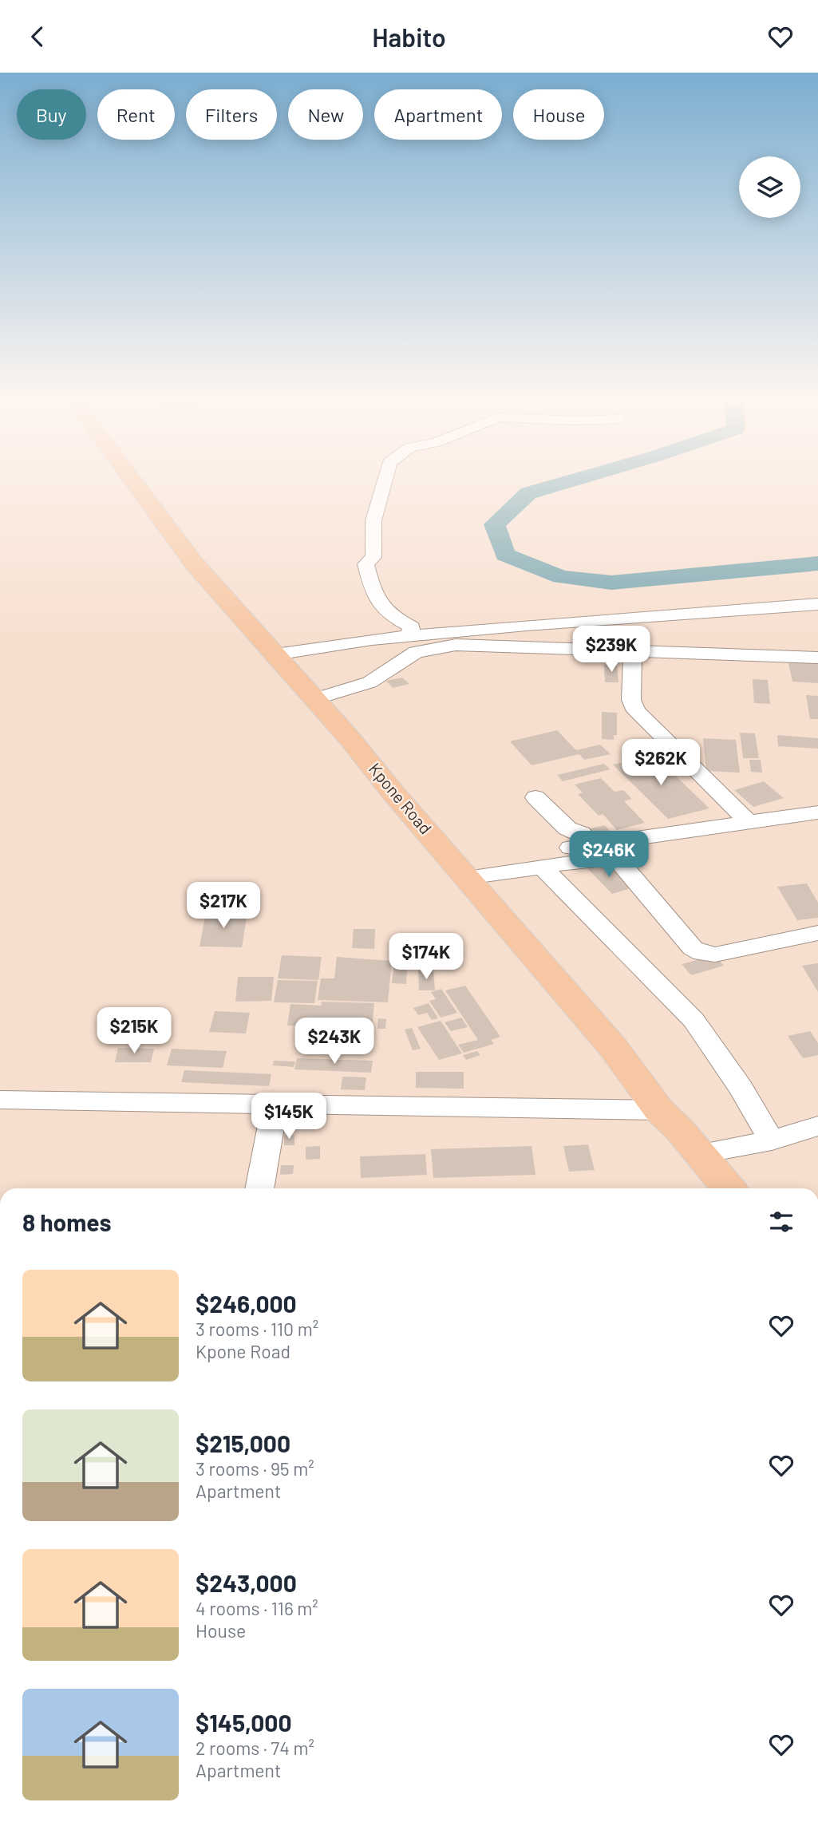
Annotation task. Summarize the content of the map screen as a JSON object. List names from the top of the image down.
{
  "streets": {
    "main road": ["Kpone Road"]
  },
  "page": {
    "header": "Habito",
    "chip": [
      "Buy",
      "Rent",
      "Filters",
      "New",
      "Apartment",
      "House"
    ],
    "price": [
      "$239K",
      "$262K",
      "$246K",
      "$217K",
      "$174K",
      "$215K",
      "$243K",
      "$145K"
    ],
    "heading": "8 homes",
    "list": [
      {
        "name": "$246,000",
        "note": "3 rooms · 110 m² · Kpone Road"
      },
      {
        "name": "$215,000",
        "note": "3 rooms · 95 m² · Apartment"
      },
      {
        "name": "$243,000",
        "note": "4 rooms · 116 m² · House"
      },
      {
        "name": "$145,000",
        "note": "2 rooms · 74 m² · Apartment"
      }
    ]
  }
}
